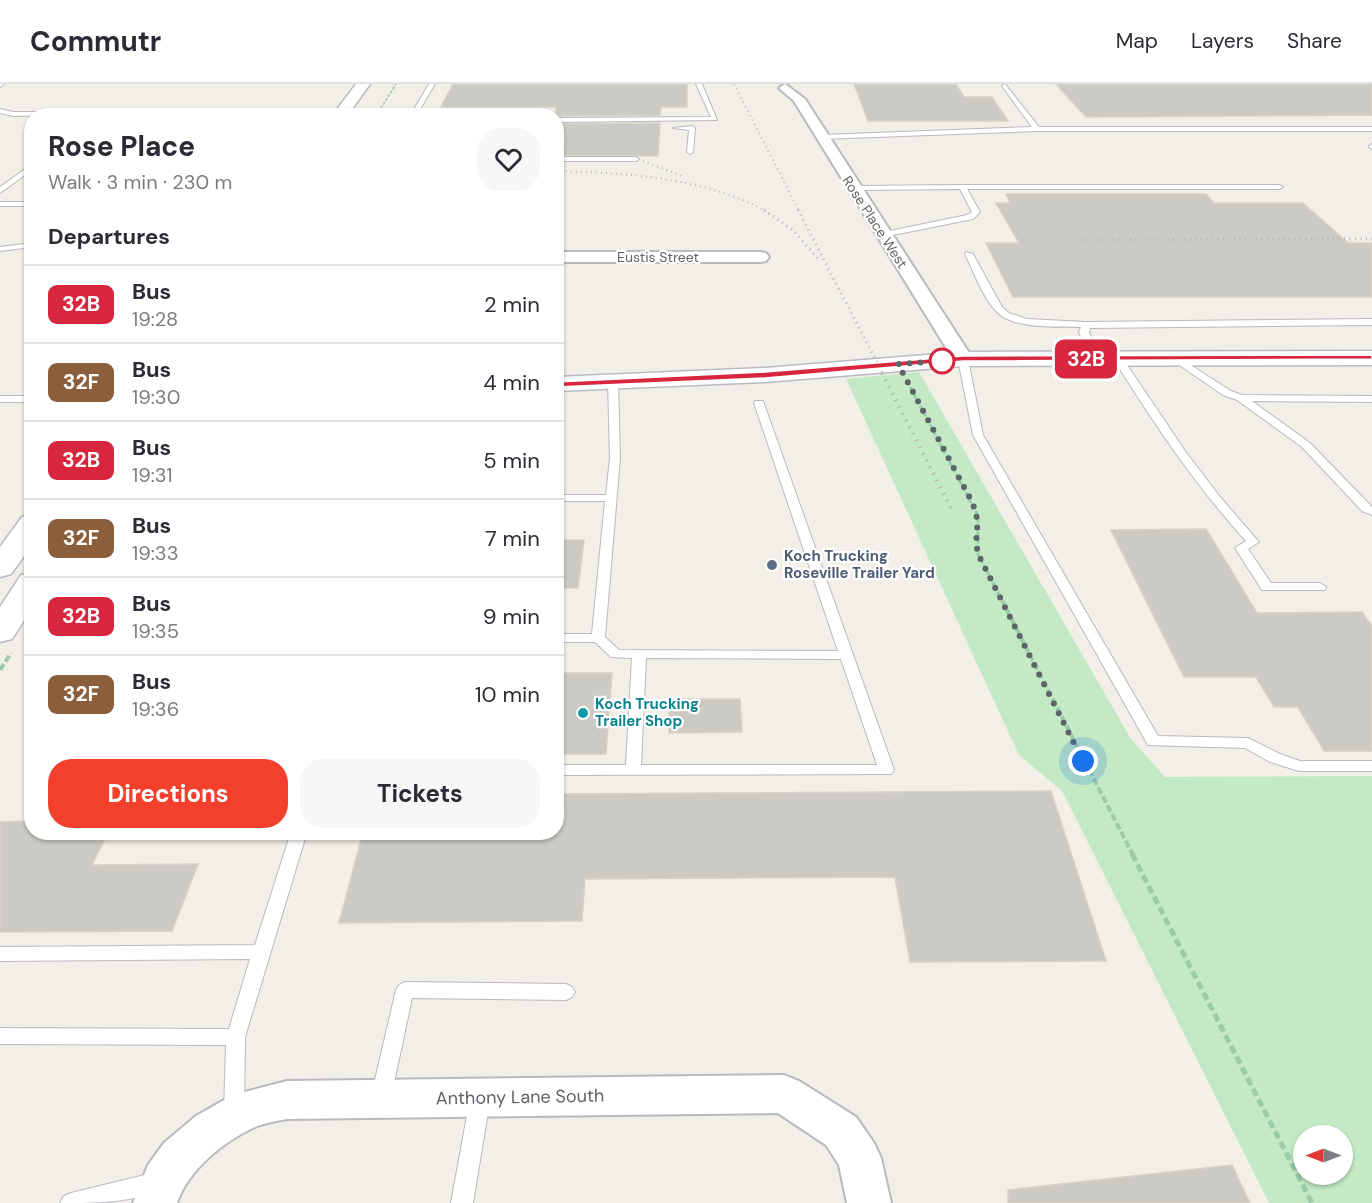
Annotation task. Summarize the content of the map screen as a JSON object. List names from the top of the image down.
{
  "streets": {
    "street": ["Rose Place West", "Eustis Street", "Anthony Lane South"]
  },
  "places": ["Koch Trucking Roseville Trailer Yard", "Koch Trucking Trailer Shop"],
  "lines": ["bus line 32B"],
  "north": "left",
  "page": {
    "header": "Commutr",
    "nav": ["Map", "Layers", "Share"],
    "on_map": "32B",
    "heading": [
      ["Rose Place", "Walk · 3 min · 230 m"],
      "Departures"
    ],
    "list": [
      {
        "mark": "32B",
        "name": "Bus",
        "note": "19:28",
        "value": "2 min"
      },
      {
        "mark": "32F",
        "name": "Bus",
        "note": "19:30",
        "value": "4 min"
      },
      {
        "mark": "32B",
        "name": "Bus",
        "note": "19:31",
        "value": "5 min"
      },
      {
        "mark": "32F",
        "name": "Bus",
        "note": "19:33",
        "value": "7 min"
      },
      {
        "mark": "32B",
        "name": "Bus",
        "note": "19:35",
        "value": "9 min"
      },
      {
        "mark": "32F",
        "name": "Bus",
        "note": "19:36",
        "value": "10 min"
      }
    ],
    "buttons": ["Directions", "Tickets"]
  }
}
